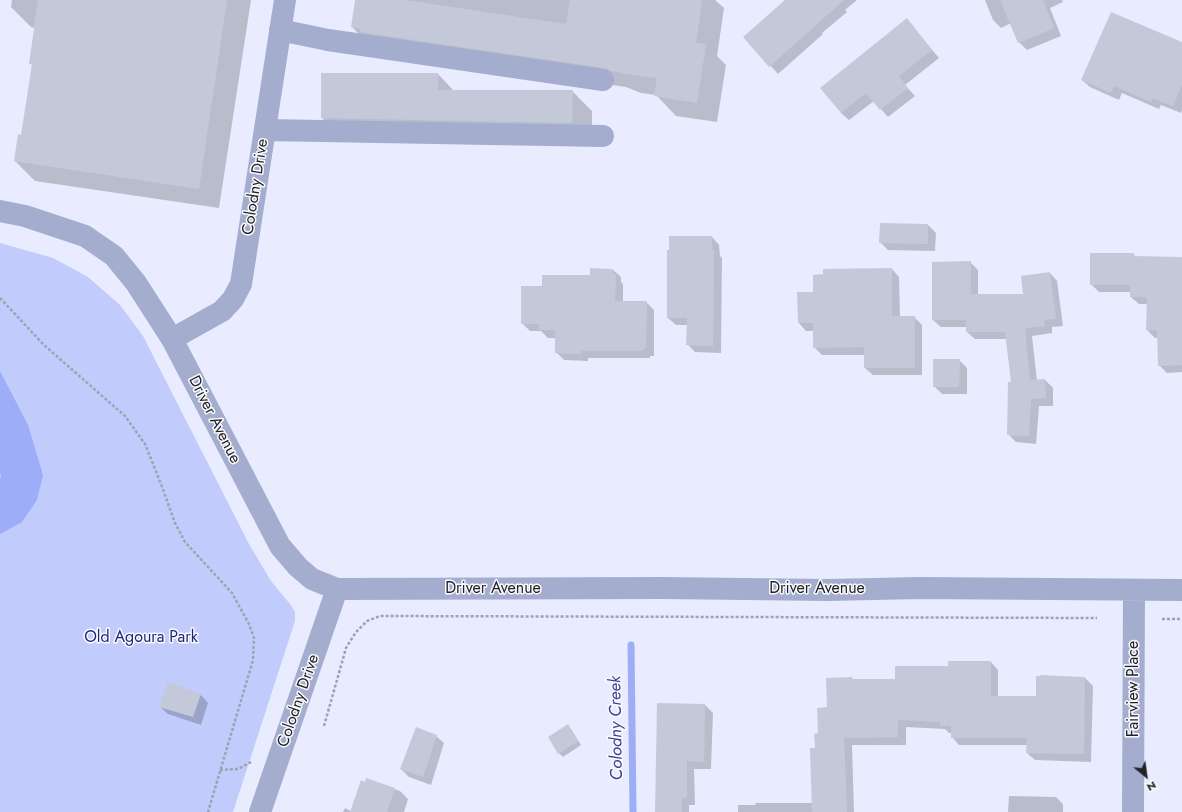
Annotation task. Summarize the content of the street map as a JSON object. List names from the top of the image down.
{
  "streets": {
    "street": ["Colodny Drive", "Driver Avenue", "Fairview Place"]
  },
  "crossings": [
    ["Colodny Drive", "Driver Avenue"],
    ["Driver Avenue", "Fairview Place"]
  ],
  "water": ["Colodny Creek"],
  "parks": ["Old Agoura Park"],
  "north": "bottom right"
}
